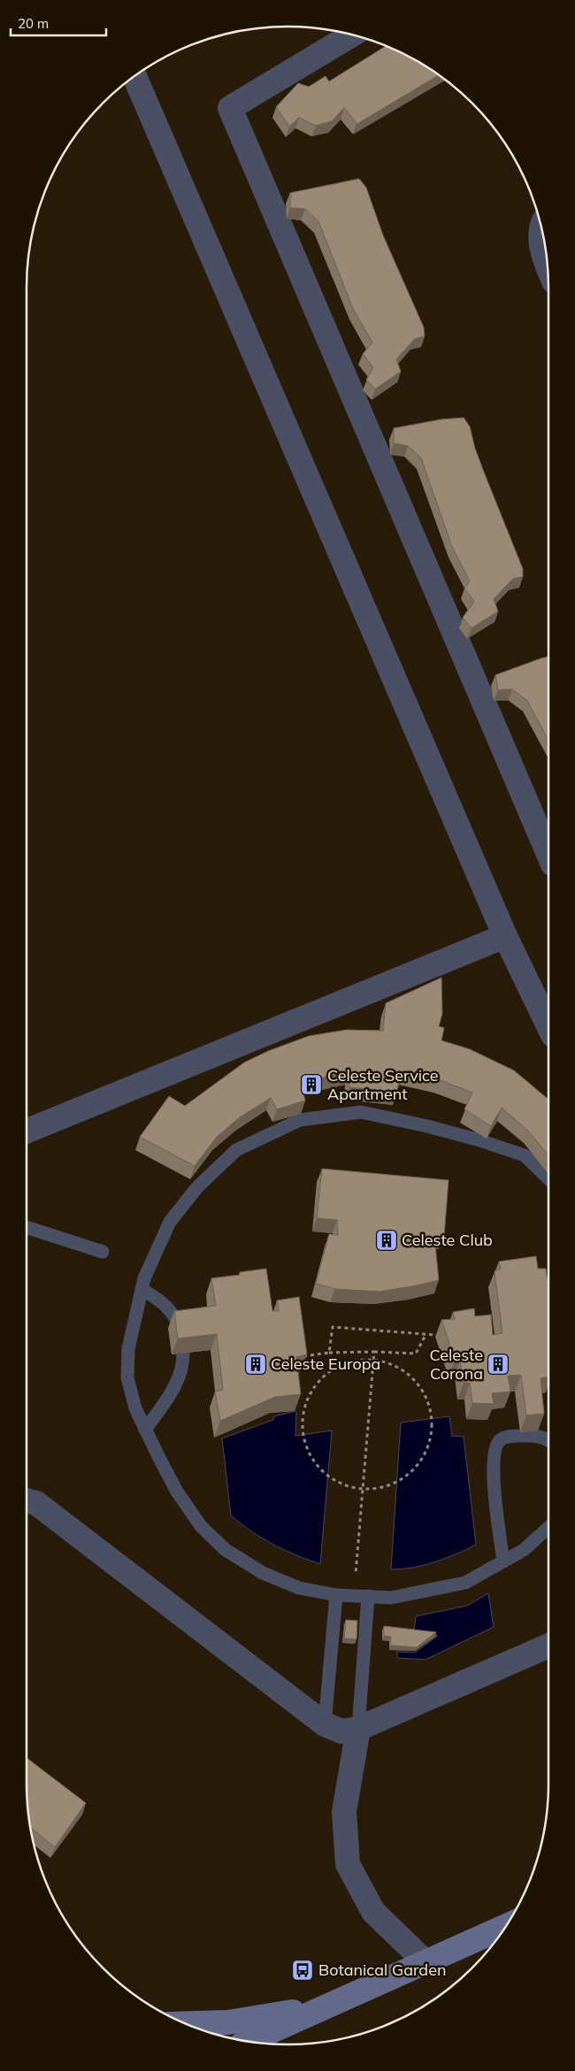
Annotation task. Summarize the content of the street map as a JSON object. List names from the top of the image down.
{
  "places": {
    "building": [
      "Celeste Service Apartment",
      "Celeste Club",
      "Celeste Europa",
      "Celeste Corona"
    ],
    "bus stop": ["Botanical Garden"]
  },
  "scale_bar": "20 m"
}
